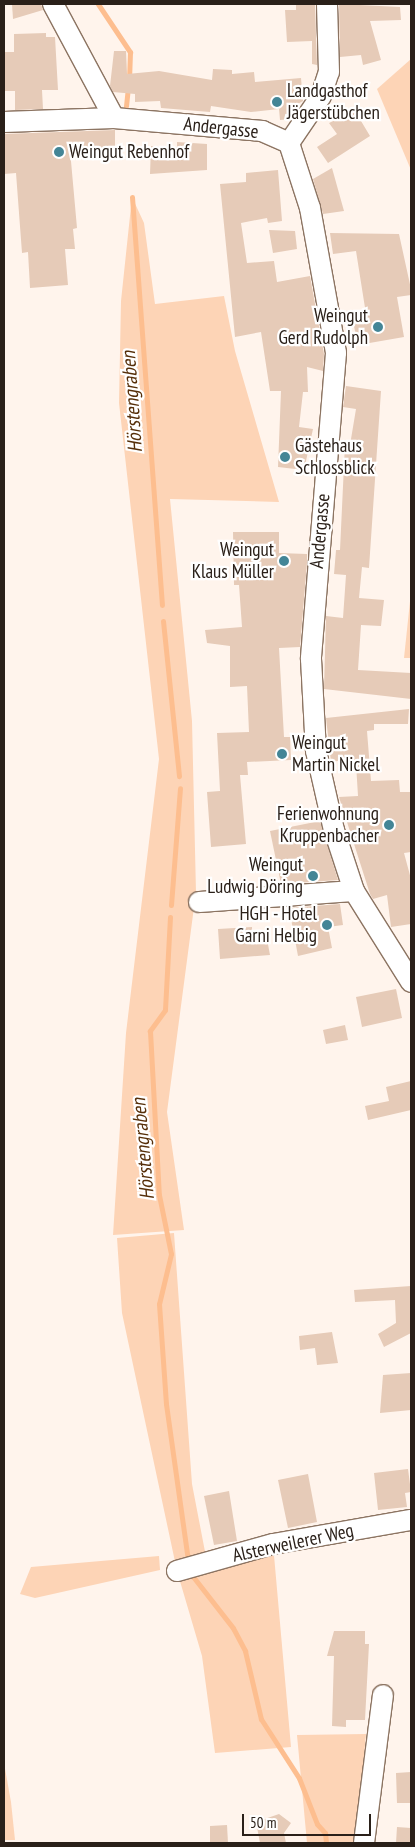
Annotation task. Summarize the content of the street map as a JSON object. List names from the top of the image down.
{
  "streets": {
    "street": ["Andergasse", "Alsterweilerer Weg"]
  },
  "water": ["Hörstengraben"],
  "places": [
    "Landgasthof Jägerstübchen",
    "Weingut Rebenhof",
    "Weingut Gerd Rudolph",
    "Gästehaus Schlossblick",
    "Weingut Klaus Müller",
    "Weingut Martin Nickel",
    "Ferienwohnung Kruppenbacher",
    "Weingut Ludwig Döring",
    "HGH - Hotel Garni Helbig"
  ],
  "scale_bar": "50 m"
}
